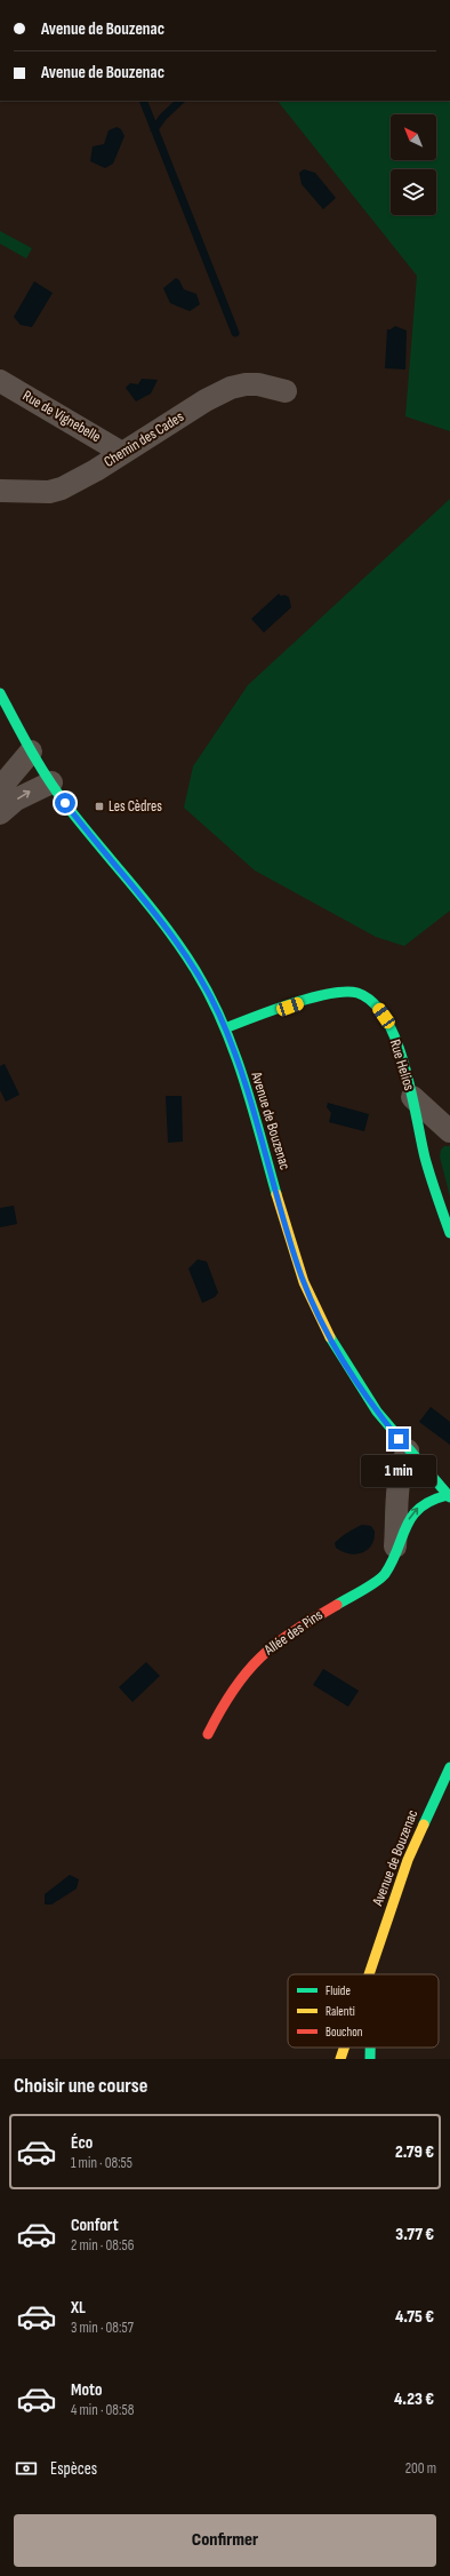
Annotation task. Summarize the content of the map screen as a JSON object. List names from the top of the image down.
{
  "streets": {
    "street": [
      "Rue de Vignebelle",
      "Chemin des Cades",
      "Rue Helios",
      "Avenue de Bouzenac",
      "Allée des Pins"
    ]
  },
  "crossings": [
    ["Rue de Vignebelle", "Chemin des Cades"],
    ["Rue Helios", "Avenue de Bouzenac"],
    ["Avenue de Bouzenac", "Allée des Pins"]
  ],
  "places": {
    "transit": ["Les Cèdres"]
  },
  "legend": ["Fluide", "Ralenti", "Bouchon"],
  "north": "top left",
  "page": {
    "banner": ["Avenue de Bouzenac", "Avenue de Bouzenac"],
    "bubble": "1 min",
    "heading": "Choisir une course",
    "list": [
      {
        "name": "Éco",
        "note": "1 min · 08:55",
        "value": "2.79 €"
      },
      {
        "name": "Confort",
        "note": "2 min · 08:56",
        "value": "3.77 €"
      },
      {
        "name": "XL",
        "note": "3 min · 08:57",
        "value": "4.75 €"
      },
      {
        "name": "Moto",
        "note": "4 min · 08:58",
        "value": "4.23 €"
      }
    ],
    "pay": ["Espèces", "200 m"],
    "buttons": "Confirmer"
  }
}
